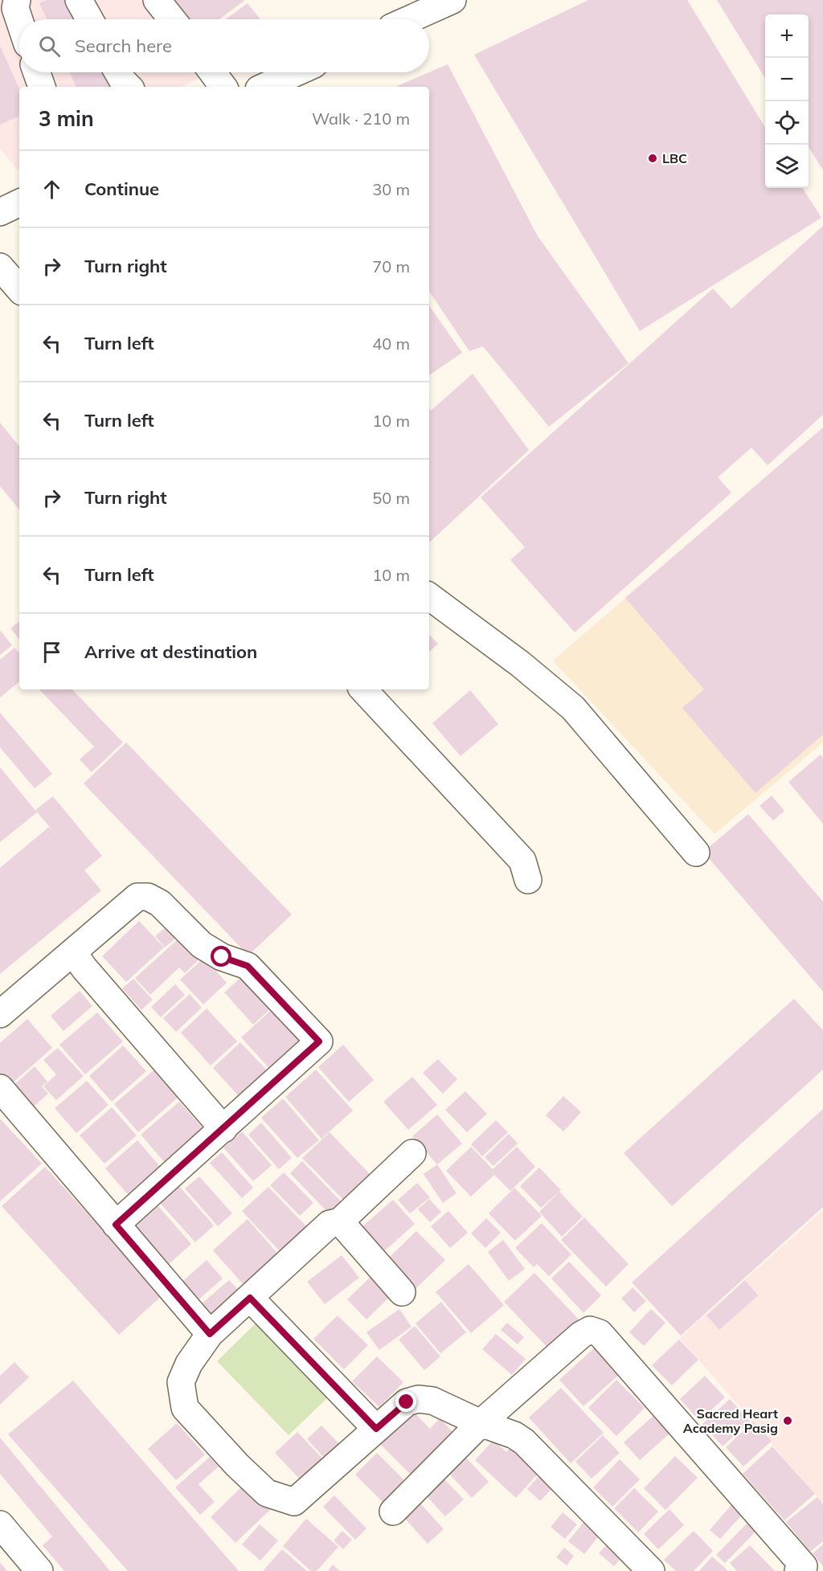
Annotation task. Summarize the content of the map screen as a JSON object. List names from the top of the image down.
{
  "places": ["LBC", "Sacred Heart Academy Pasig"],
  "page": {
    "map_buttons": ["+", "−"],
    "search": "Search here",
    "heading": ["3 min", "Walk · 210 m"],
    "list": [
      ["Continue", "30 m"],
      ["Turn right", "70 m"],
      ["Turn left", "40 m"],
      ["Turn left", "10 m"],
      ["Turn right", "50 m"],
      ["Turn left", "10 m"],
      "Arrive at destination"
    ]
  }
}
